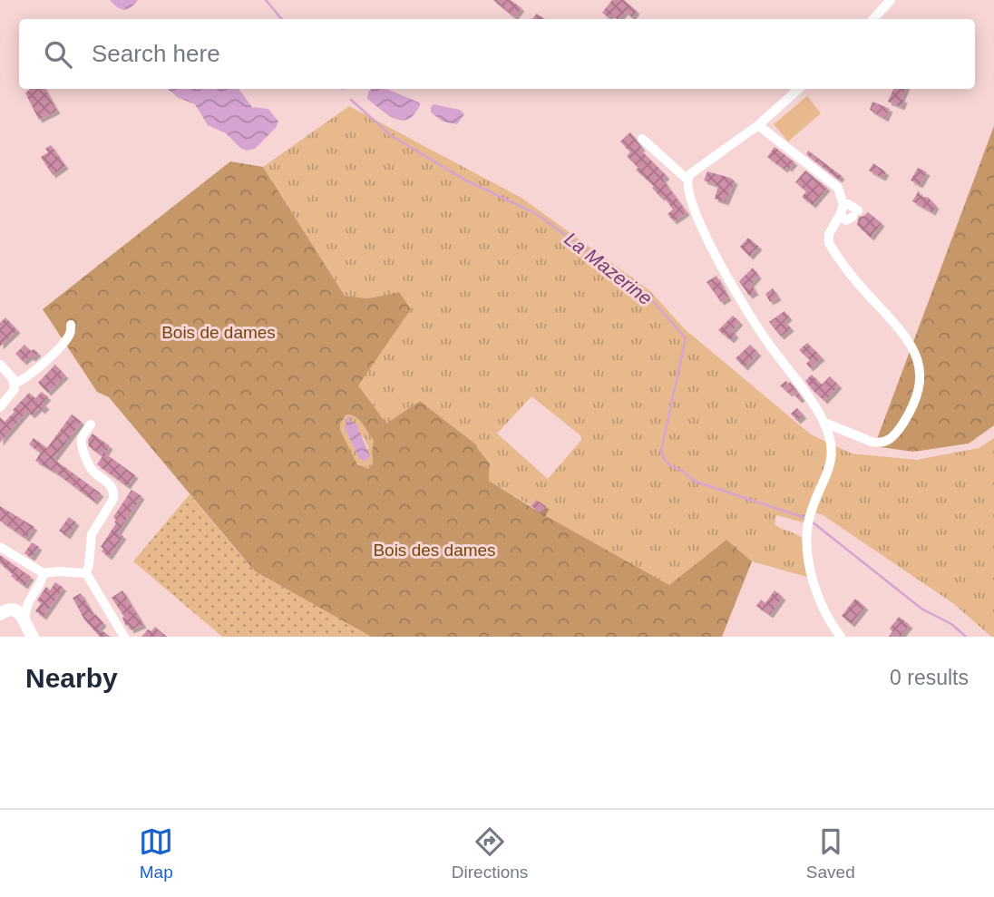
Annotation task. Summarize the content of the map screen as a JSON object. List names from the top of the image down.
{
  "water": ["La Mazerine"],
  "parks": ["Bois de dames", "Bois des dames"],
  "page": {
    "search": "Search here",
    "heading": ["Nearby", "0 results"],
    "nav": ["Map", "Directions", "Saved"]
  }
}
